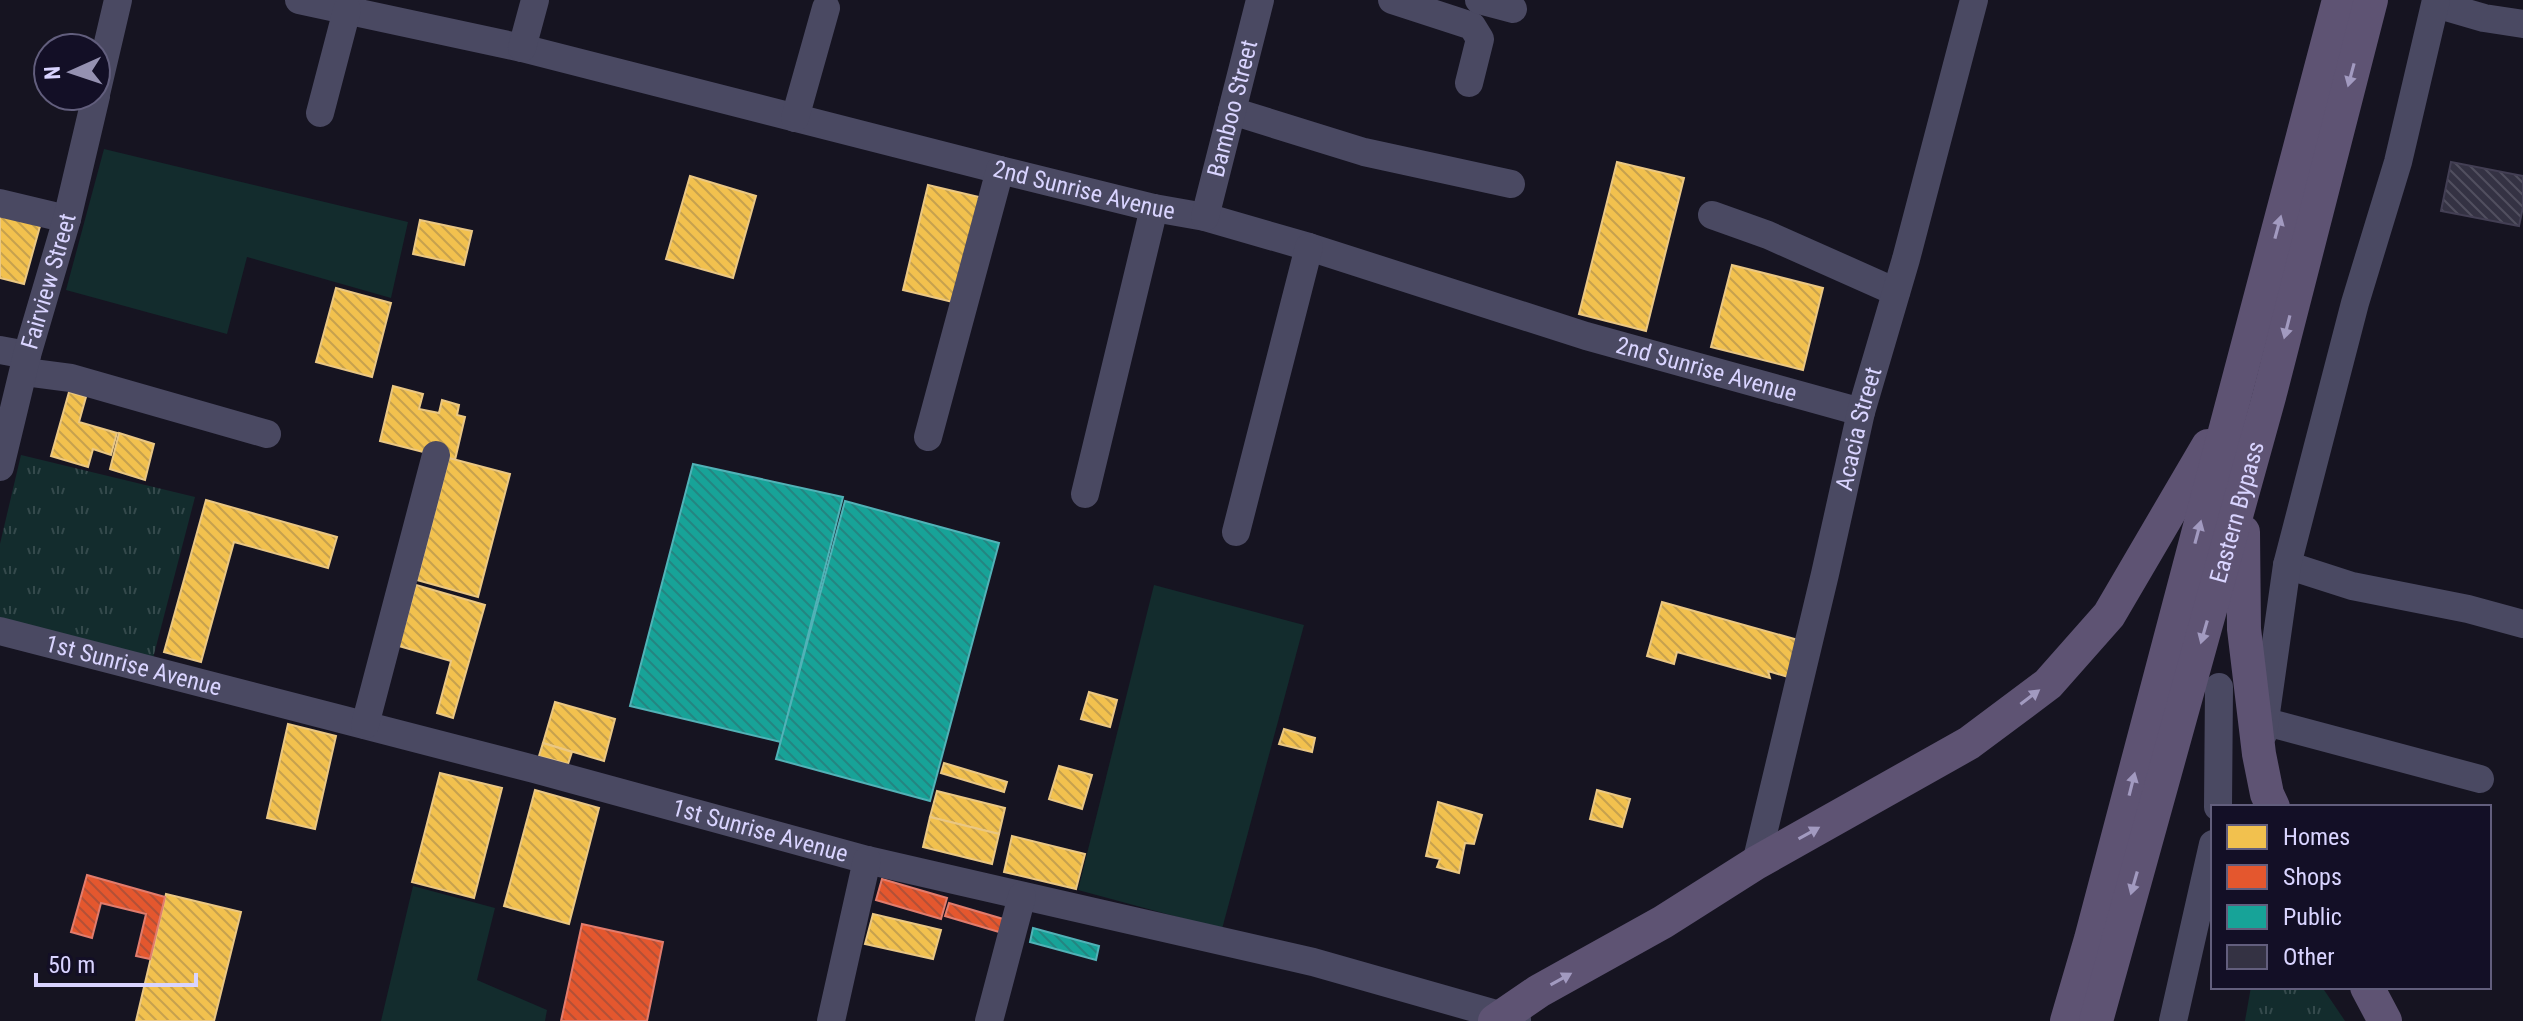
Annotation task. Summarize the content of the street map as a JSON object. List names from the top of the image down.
{
  "streets": {
    "main road": ["Eastern Bypass"],
    "street": [
      "Bamboo Street",
      "2nd Sunrise Avenue",
      "Fairview Street",
      "Acacia Street",
      "1st Sunrise Avenue"
    ]
  },
  "crossings": [
    ["Bamboo Street", "2nd Sunrise Avenue"],
    ["2nd Sunrise Avenue", "Acacia Street"]
  ],
  "legend": [
    "Homes",
    "Shops",
    "Public",
    "Other"
  ],
  "scale_bar": "50 m",
  "north": "left"
}
